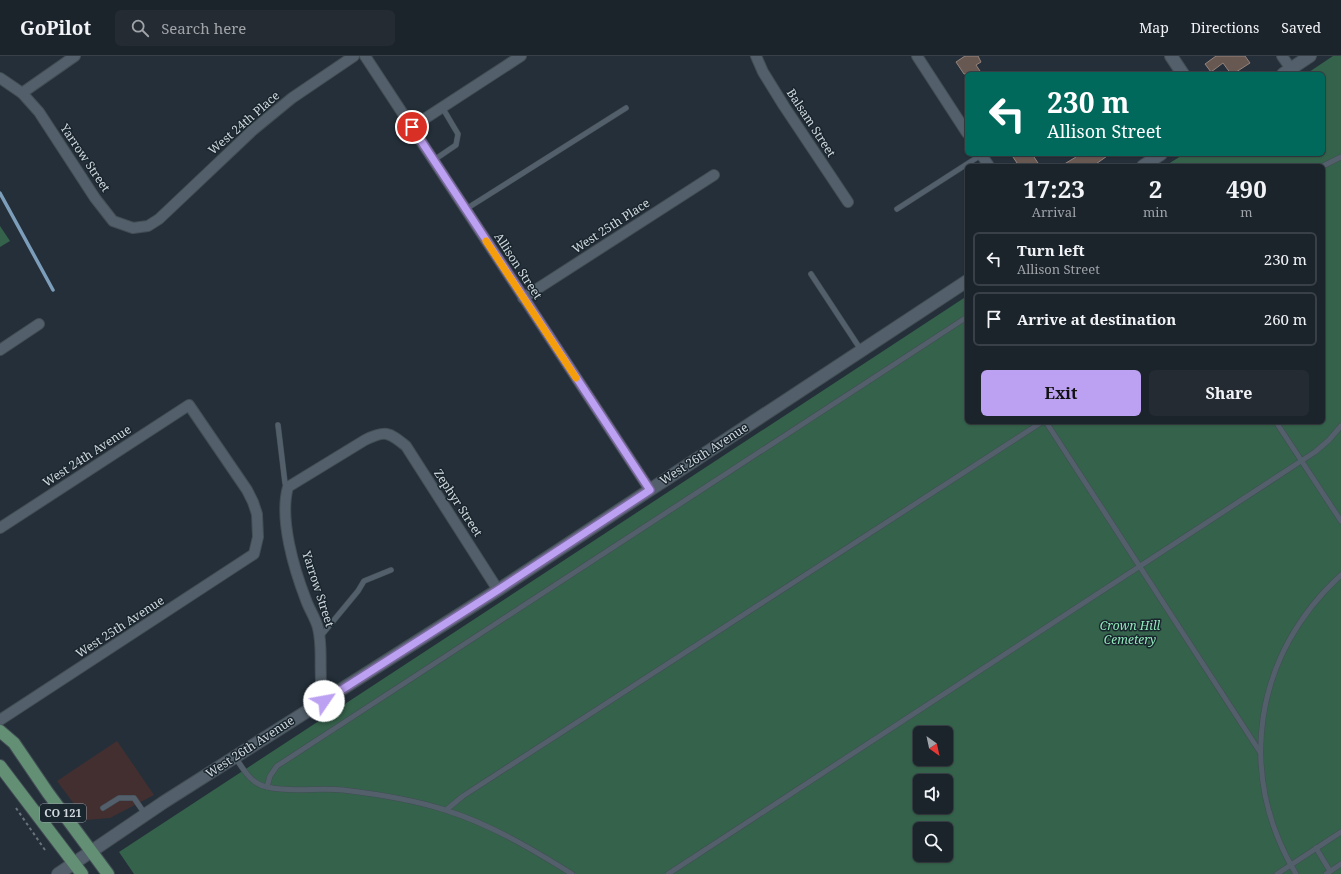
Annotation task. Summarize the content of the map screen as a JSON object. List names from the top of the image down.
{
  "streets": {
    "main road": ["CO 121"],
    "street": [
      "West 24th Place",
      "Balsam Street",
      "Yarrow Street",
      "West 25th Place",
      "Allison Street",
      "West 26th Avenue",
      "West 24th Avenue",
      "Zephyr Street",
      "West 25th Avenue"
    ]
  },
  "crossings": [
    ["West 24th Place", "Yarrow Street"],
    ["Yarrow Street", "West 26th Avenue"],
    ["Yarrow Street", "Zephyr Street"],
    ["West 25th Place", "Allison Street"],
    ["Allison Street", "West 26th Avenue"],
    ["West 26th Avenue", "Zephyr Street"],
    ["West 26th Avenue", "CO 121"],
    ["West 24th Avenue", "West 25th Avenue"]
  ],
  "parks": ["Crown Hill Cemetery"],
  "north": "bottom right",
  "page": {
    "header": "GoPilot",
    "search": "Search here",
    "nav": ["Map", "Directions", "Saved"],
    "turn": ["230 m", "Allison Street"],
    "eta": [
      "17:23",
      "Arrival",
      "2",
      "min",
      "490",
      "m"
    ],
    "list": [
      {
        "name": "Turn left",
        "note": "Allison Street",
        "value": "230 m"
      },
      {
        "name": "Arrive at destination",
        "value": "260 m"
      }
    ],
    "buttons": ["Exit", "Share"]
  }
}
